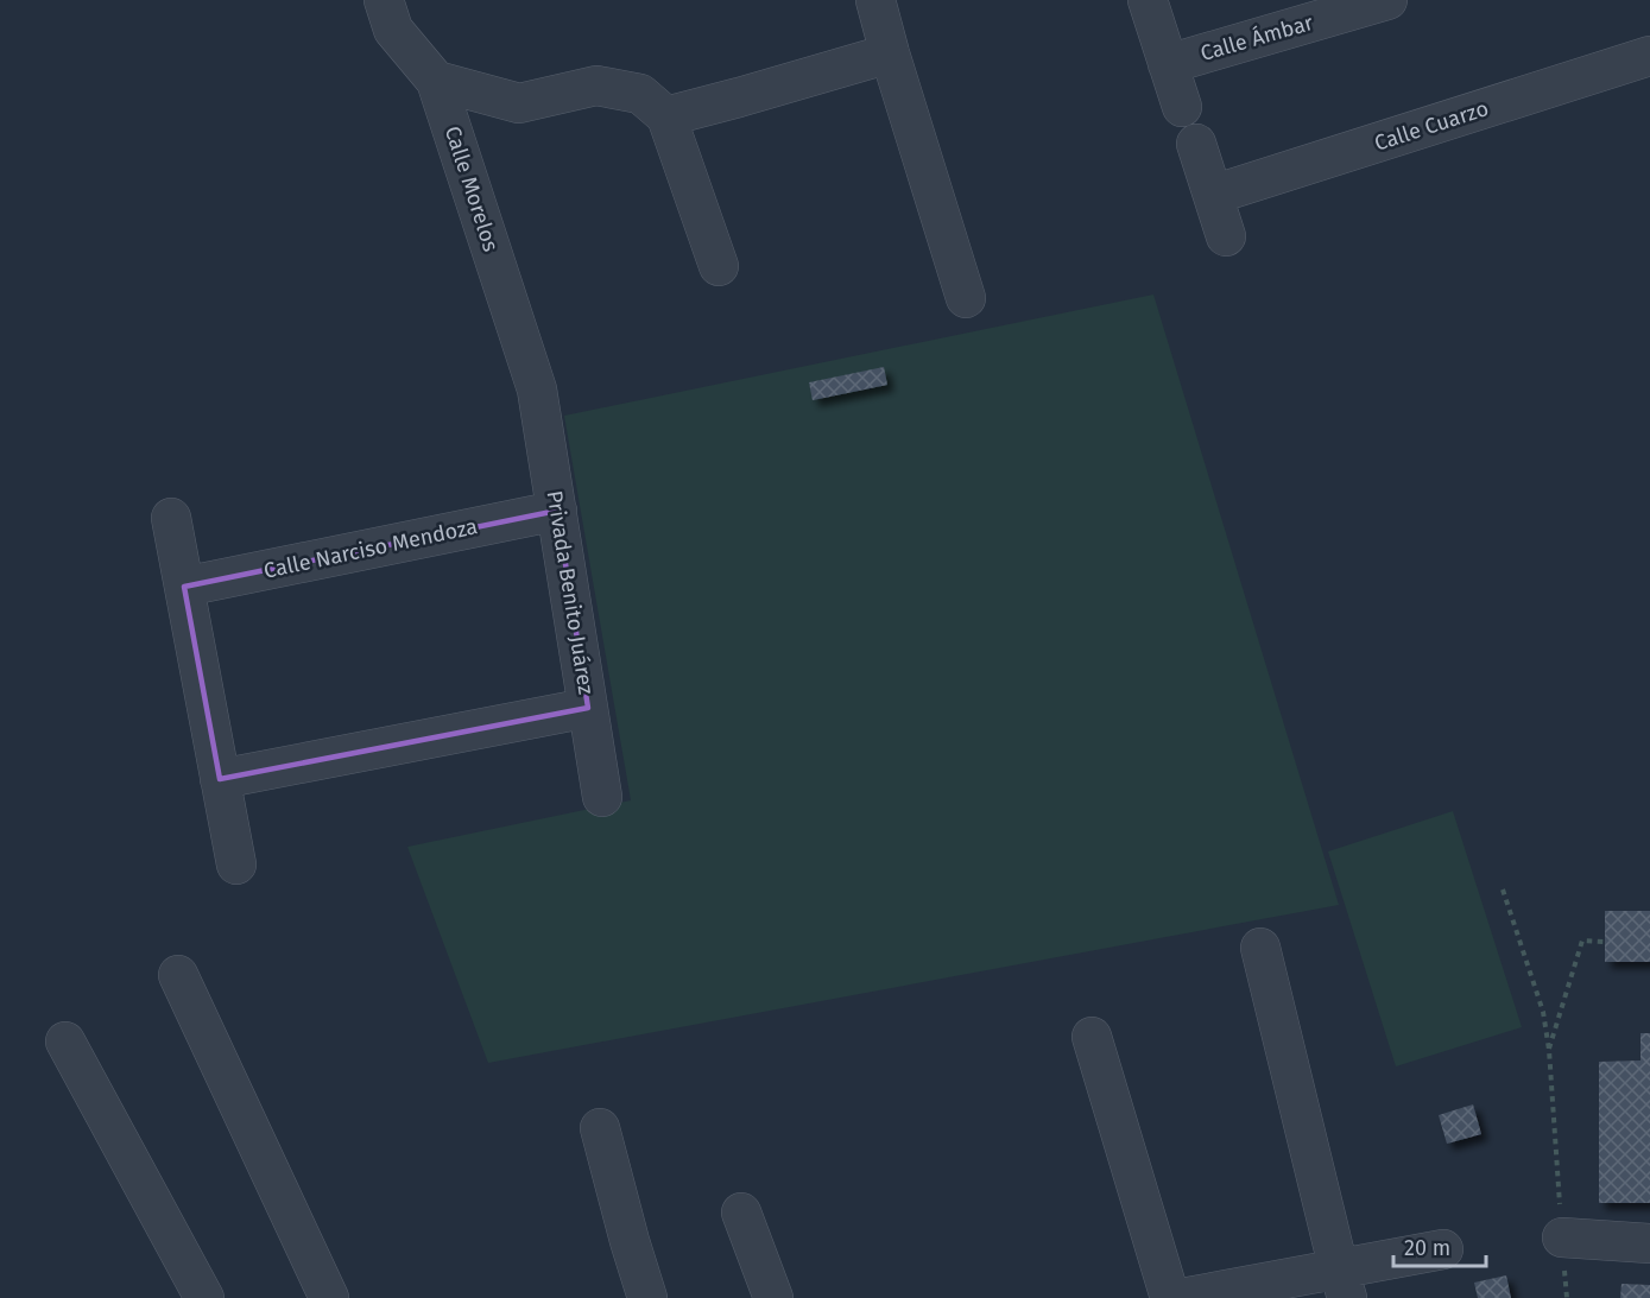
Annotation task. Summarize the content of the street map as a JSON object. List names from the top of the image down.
{
  "streets": {
    "street": [
      "Calle Ámbar",
      "Calle Cuarzo",
      "Calle Morelos",
      "Calle Narciso Mendoza",
      "Privada Benito Juárez"
    ]
  },
  "crossings": [
    ["Calle Morelos", "Privada Benito Juárez"],
    ["Calle Narciso Mendoza", "Privada Benito Juárez"]
  ],
  "scale_bar": "20 m"
}
